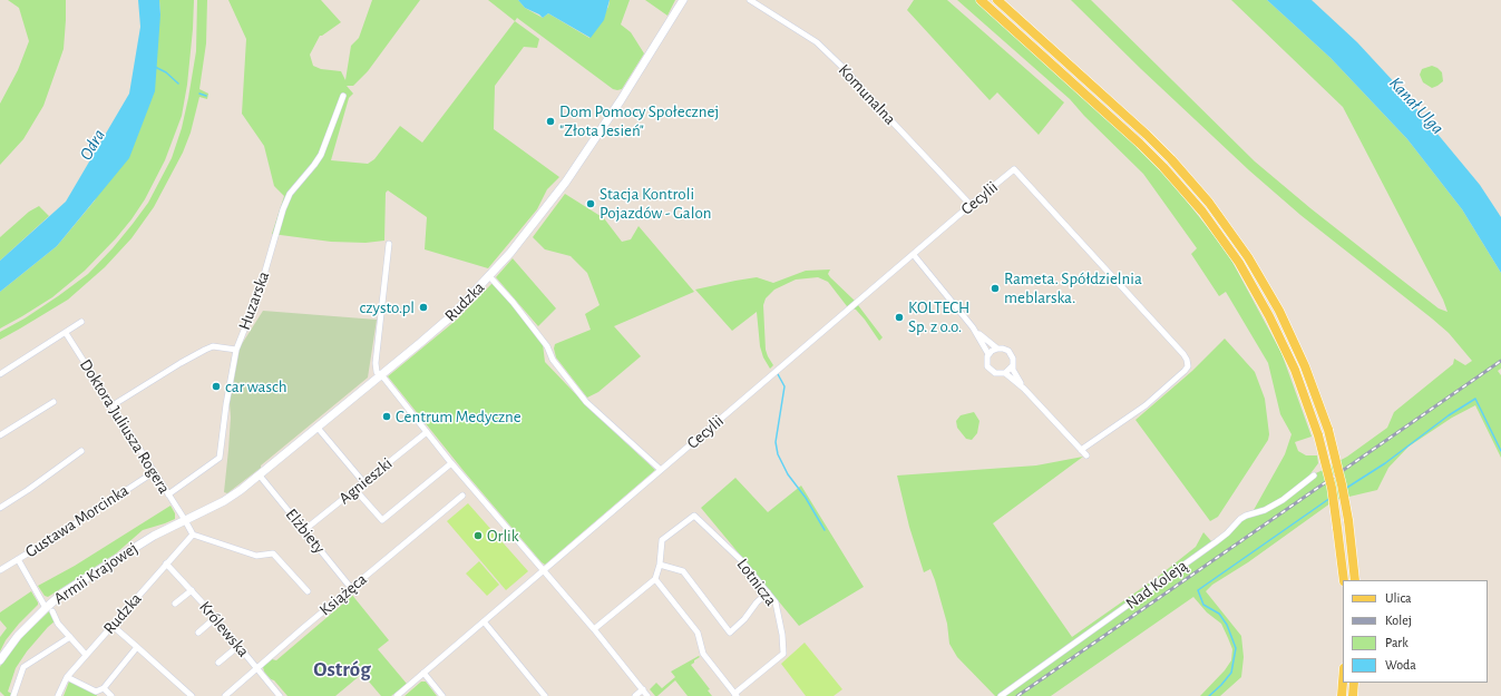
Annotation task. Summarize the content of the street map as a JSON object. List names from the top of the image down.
{
  "streets": {
    "street": [
      "Komunalna",
      "Cecylii",
      "Huzarska",
      "Rudzka",
      "Doktora Juliusza Rogera",
      "Agnieszki",
      "Gustawa Morcinka",
      "Elżbiety",
      "Armii Krajowej",
      "Lotnicza",
      "Nad Koleją",
      "Książęca",
      "Królewska"
    ]
  },
  "crossings": [
    ["Komunalna", "Cecylii"],
    ["Huzarska", "Doktora Juliusza Rogera"],
    ["Rudzka", "Doktora Juliusza Rogera"],
    ["Rudzka", "Elżbiety"],
    ["Rudzka", "Armii Krajowej"],
    ["Rudzka", "Królewska"],
    ["Doktora Juliusza Rogera", "Gustawa Morcinka"],
    ["Doktora Juliusza Rogera", "Armii Krajowej"],
    ["Agnieszki", "Elżbiety"],
    ["Elżbiety", "Książęca"],
    ["Książęca", "Królewska"]
  ],
  "districts": ["Ostróg"],
  "water": ["Kanał Ulga", "Odra"],
  "places": [
    "Dom Pomocy Społecznej \"Złota Jesień\"",
    "Stacja Kontroli Pojazdów - Galon",
    "Rameta. Spółdzielnia meblarska.",
    "czysto.pl",
    "KOLTECH Sp. z o.o.",
    "car wasch",
    "Centrum Medyczne",
    "Orlik"
  ],
  "legend": [
    "Ulica",
    "Kolej",
    "Park",
    "Woda"
  ]
}
